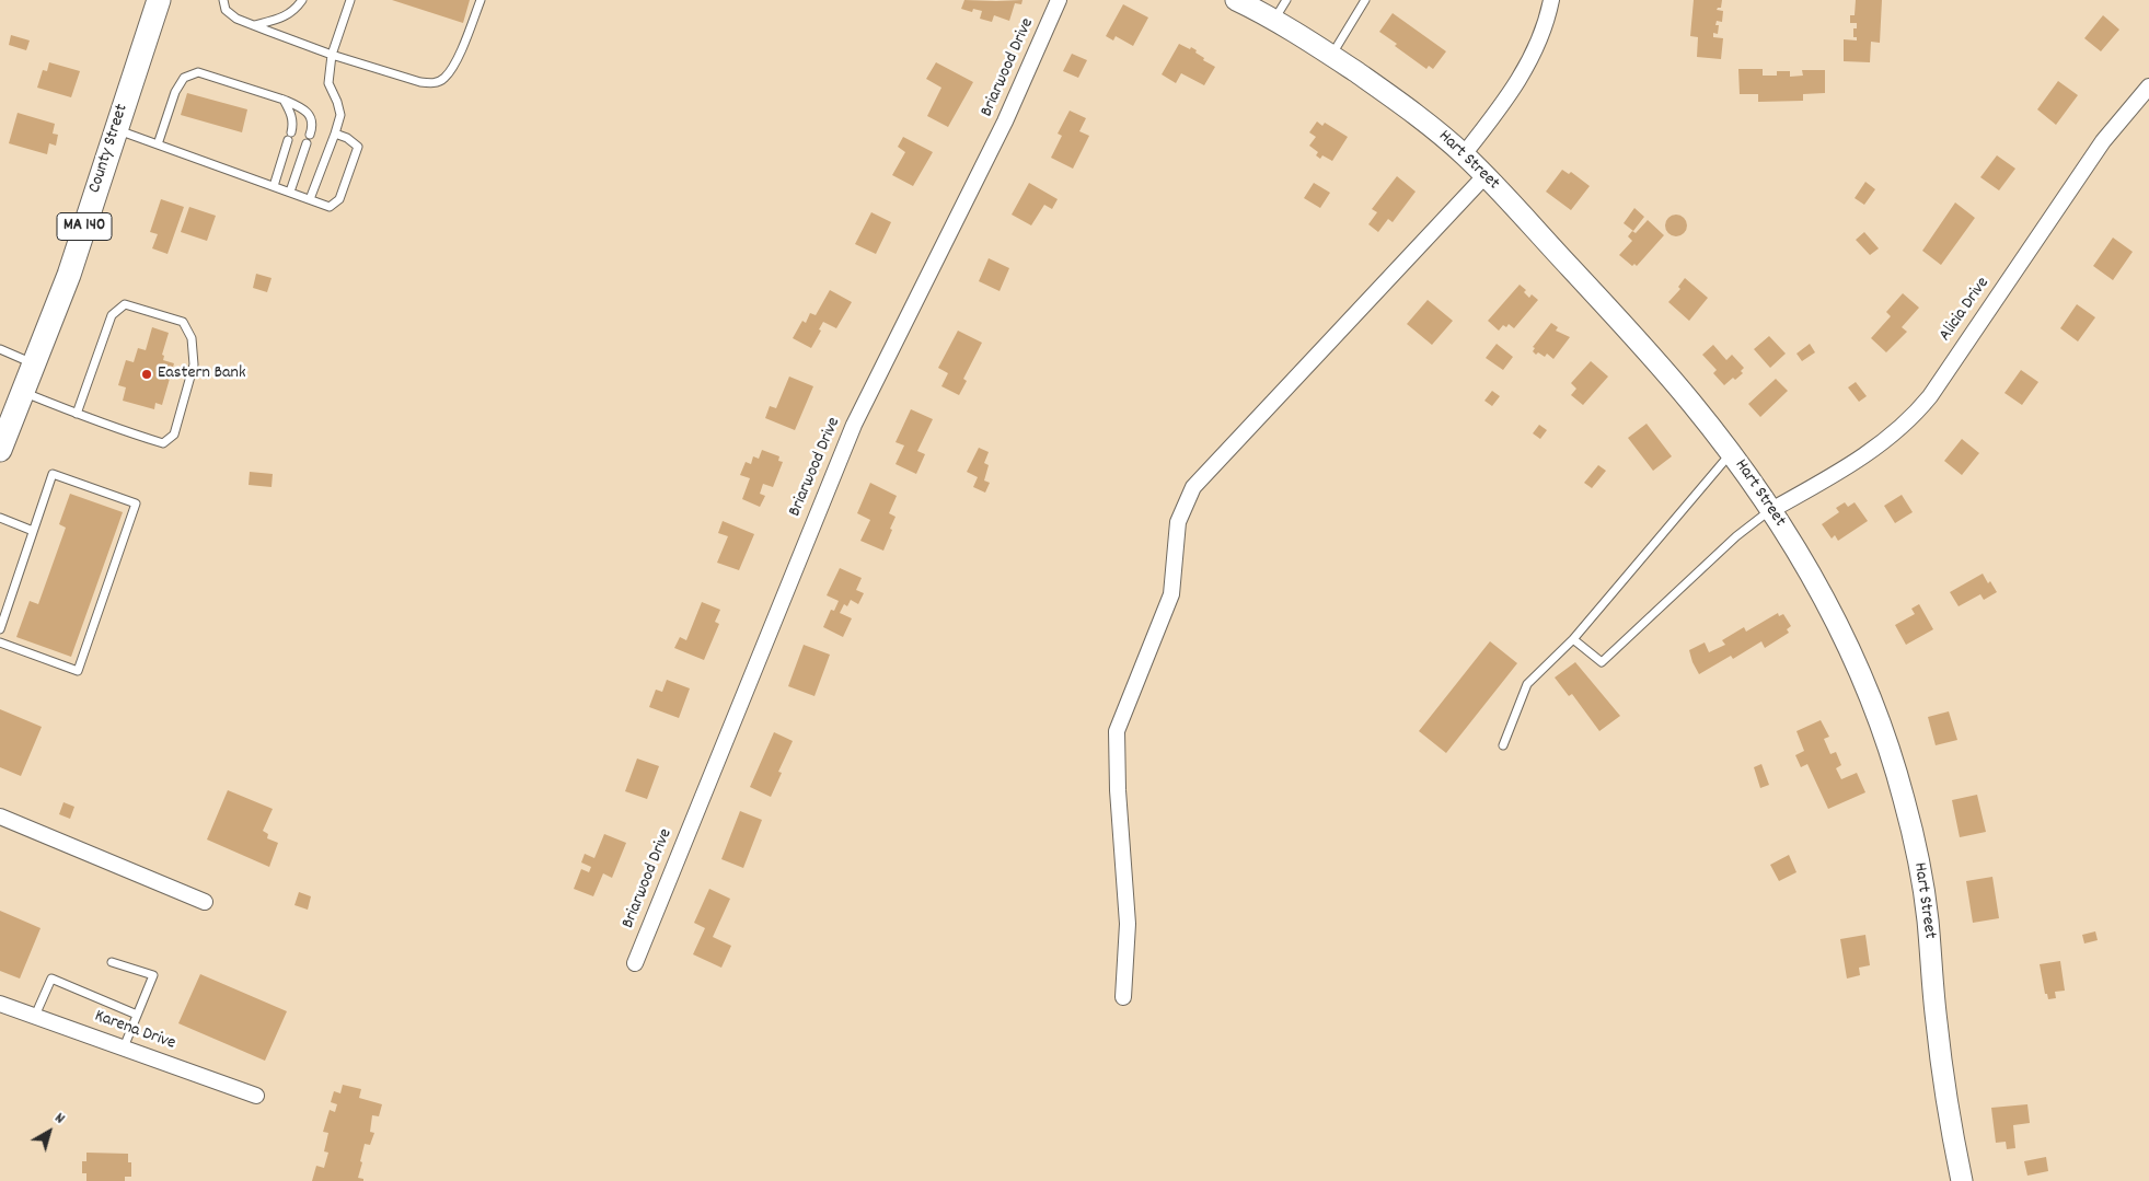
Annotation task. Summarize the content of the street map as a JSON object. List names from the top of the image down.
{
  "streets": {
    "main road": ["County Street", "MA 140"],
    "street": [
      "Briarwood Drive",
      "Hart Street",
      "Alicia Drive",
      "Karena Drive"
    ]
  },
  "crossings": [
    ["Hart Street", "Alicia Drive"]
  ],
  "places": ["Eastern Bank"],
  "north": "top right"
}
